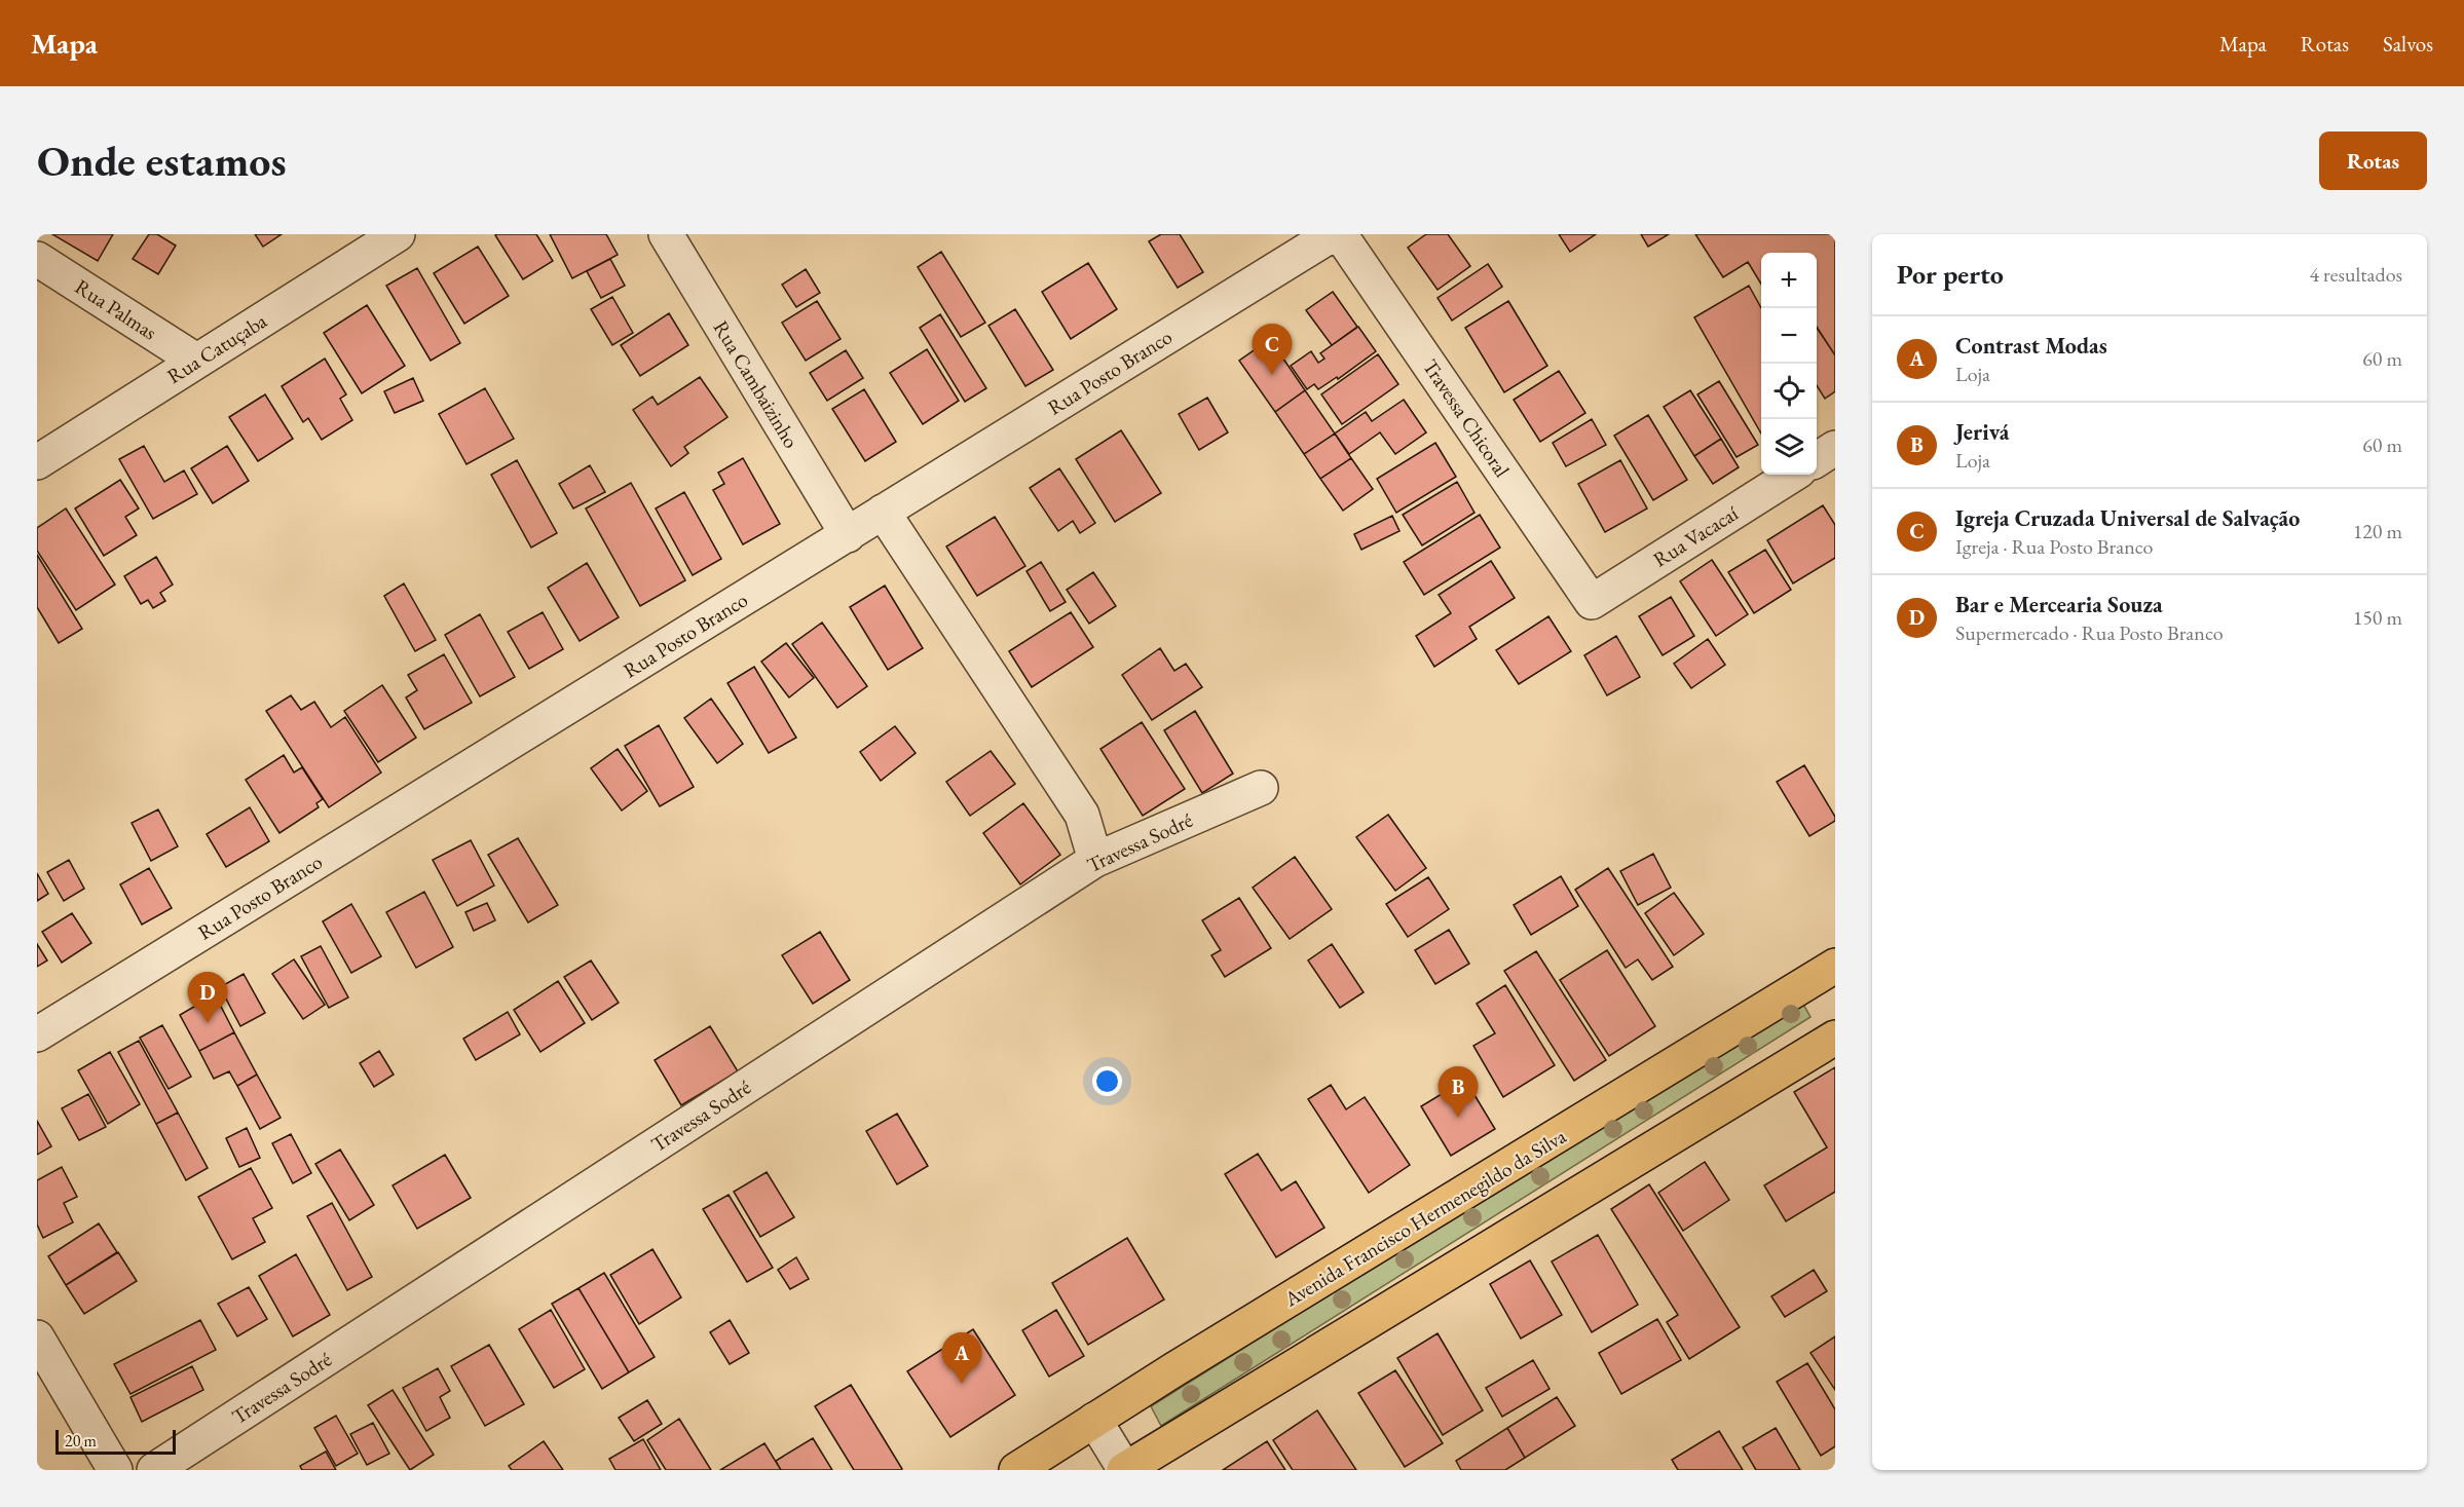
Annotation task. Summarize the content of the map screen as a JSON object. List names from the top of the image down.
{
  "streets": {
    "main road": ["Avenida Francisco Hermenegildo da Silva"],
    "street": [
      "Rua Palmas",
      "Rua Catuçaba",
      "Rua Posto Branco",
      "Rua Cambaizinho",
      "Travessa Chicoral",
      "Rua Vacacaí",
      "Travessa Sodré"
    ]
  },
  "crossings": [
    ["Rua Palmas", "Rua Catuçaba"],
    ["Rua Posto Branco", "Rua Cambaizinho"],
    ["Travessa Chicoral", "Rua Vacacaí"]
  ],
  "scale_bar": "20 m",
  "page": {
    "header": "Mapa",
    "nav": ["Mapa", "Rotas", "Salvos"],
    "buttons": "Rotas",
    "title": "Onde estamos",
    "heading": ["Por perto", "4 resultados"],
    "map_buttons": ["+", "−"],
    "list": [
      {
        "mark": "A",
        "name": "Contrast Modas",
        "note": "Loja",
        "value": "60 m"
      },
      {
        "mark": "B",
        "name": "Jerivá",
        "note": "Loja",
        "value": "60 m"
      },
      {
        "mark": "C",
        "name": "Igreja Cruzada Universal de Salvação",
        "note": "Igreja · Rua Posto Branco",
        "value": "120 m"
      },
      {
        "mark": "D",
        "name": "Bar e Mercearia Souza",
        "note": "Supermercado · Rua Posto Branco",
        "value": "150 m"
      }
    ],
    "pins": [
      "C",
      "D",
      "B",
      "A"
    ],
    "scale": "20 m"
  }
}
